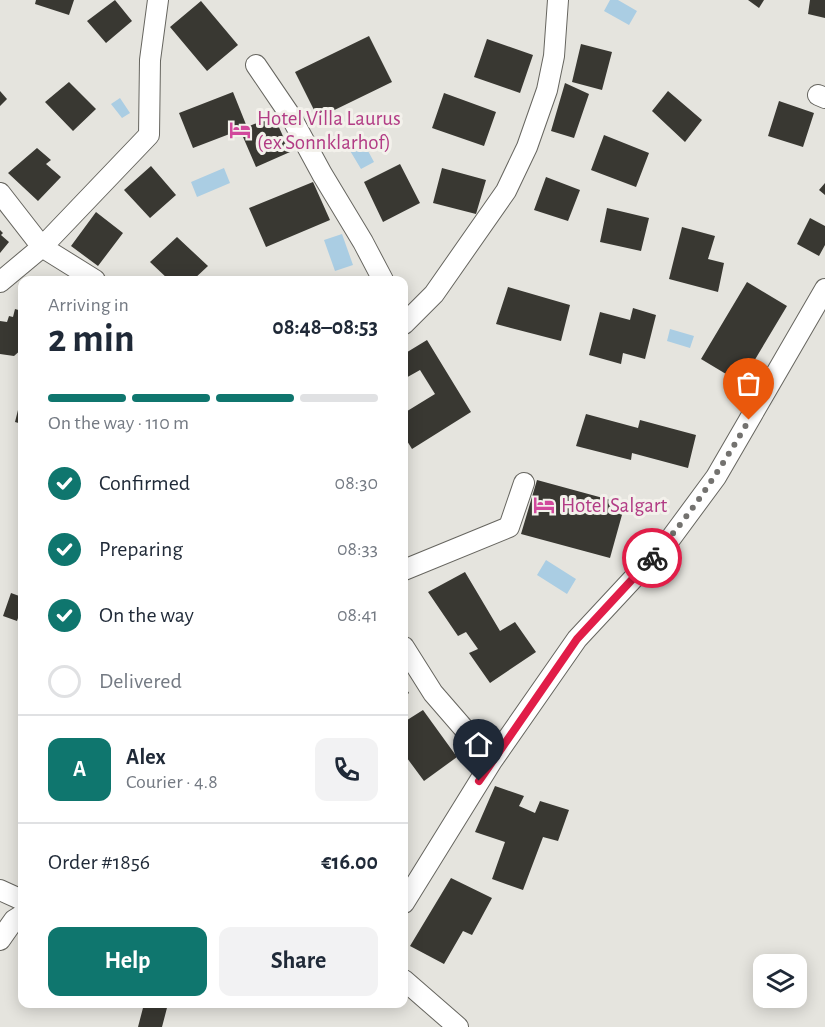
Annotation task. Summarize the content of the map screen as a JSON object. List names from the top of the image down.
{
  "places": {
    "hotel": ["Hotel Villa Laurus (ex Sonnklarhof)", "Hotel Salgart"]
  },
  "page": {
    "heading": ["2 min", "Arriving in", "08:48–08:53"],
    "panel": [
      "Alex",
      "Courier · 4.8",
      "Order #1856",
      "€16.00"
    ],
    "bar": "On the way · 110 m",
    "list": [
      ["Confirmed", "08:30"],
      ["Preparing", "08:33"],
      ["On the way", "08:41"],
      "Delivered"
    ],
    "round": "A",
    "buttons": ["Help", "Share"]
  }
}
